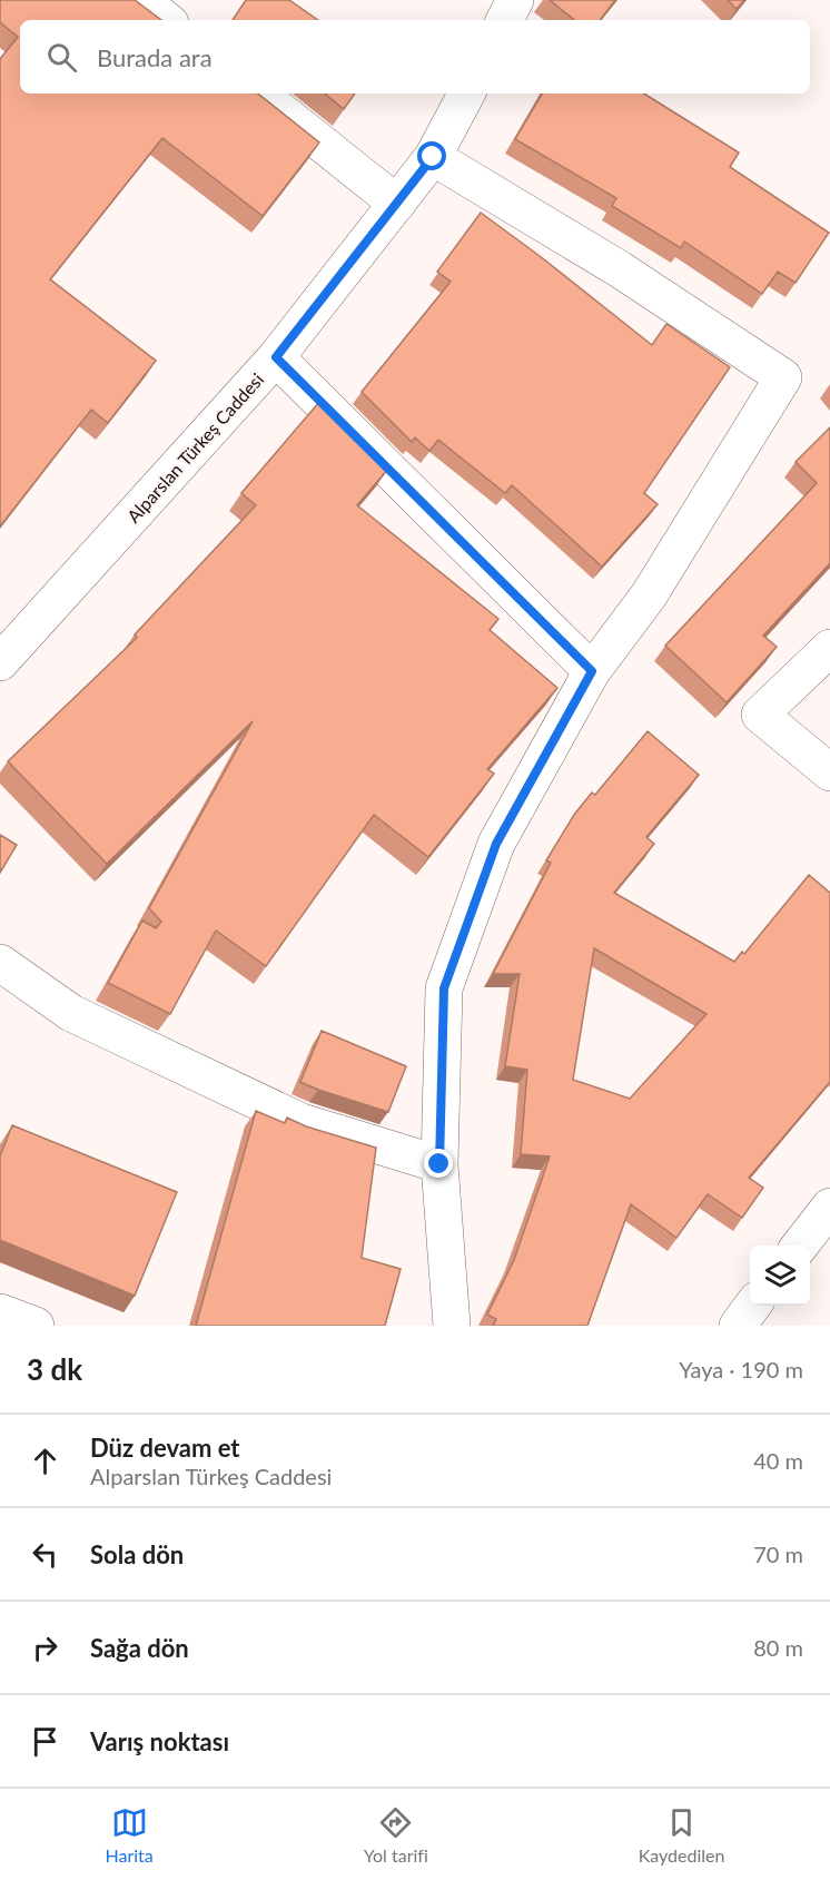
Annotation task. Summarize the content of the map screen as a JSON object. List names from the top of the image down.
{
  "streets": {
    "street": ["Alparslan Türkeş Caddesi"]
  },
  "page": {
    "search": "Burada ara",
    "heading": ["3 dk", "Yaya · 190 m"],
    "list": [
      ["Düz devam et", "Alparslan Türkeş Caddesi", "40 m"],
      ["Sola dön", "70 m"],
      ["Sağa dön", "80 m"],
      "Varış noktası"
    ],
    "nav": ["Harita", "Yol tarifi", "Kaydedilen"]
  }
}
